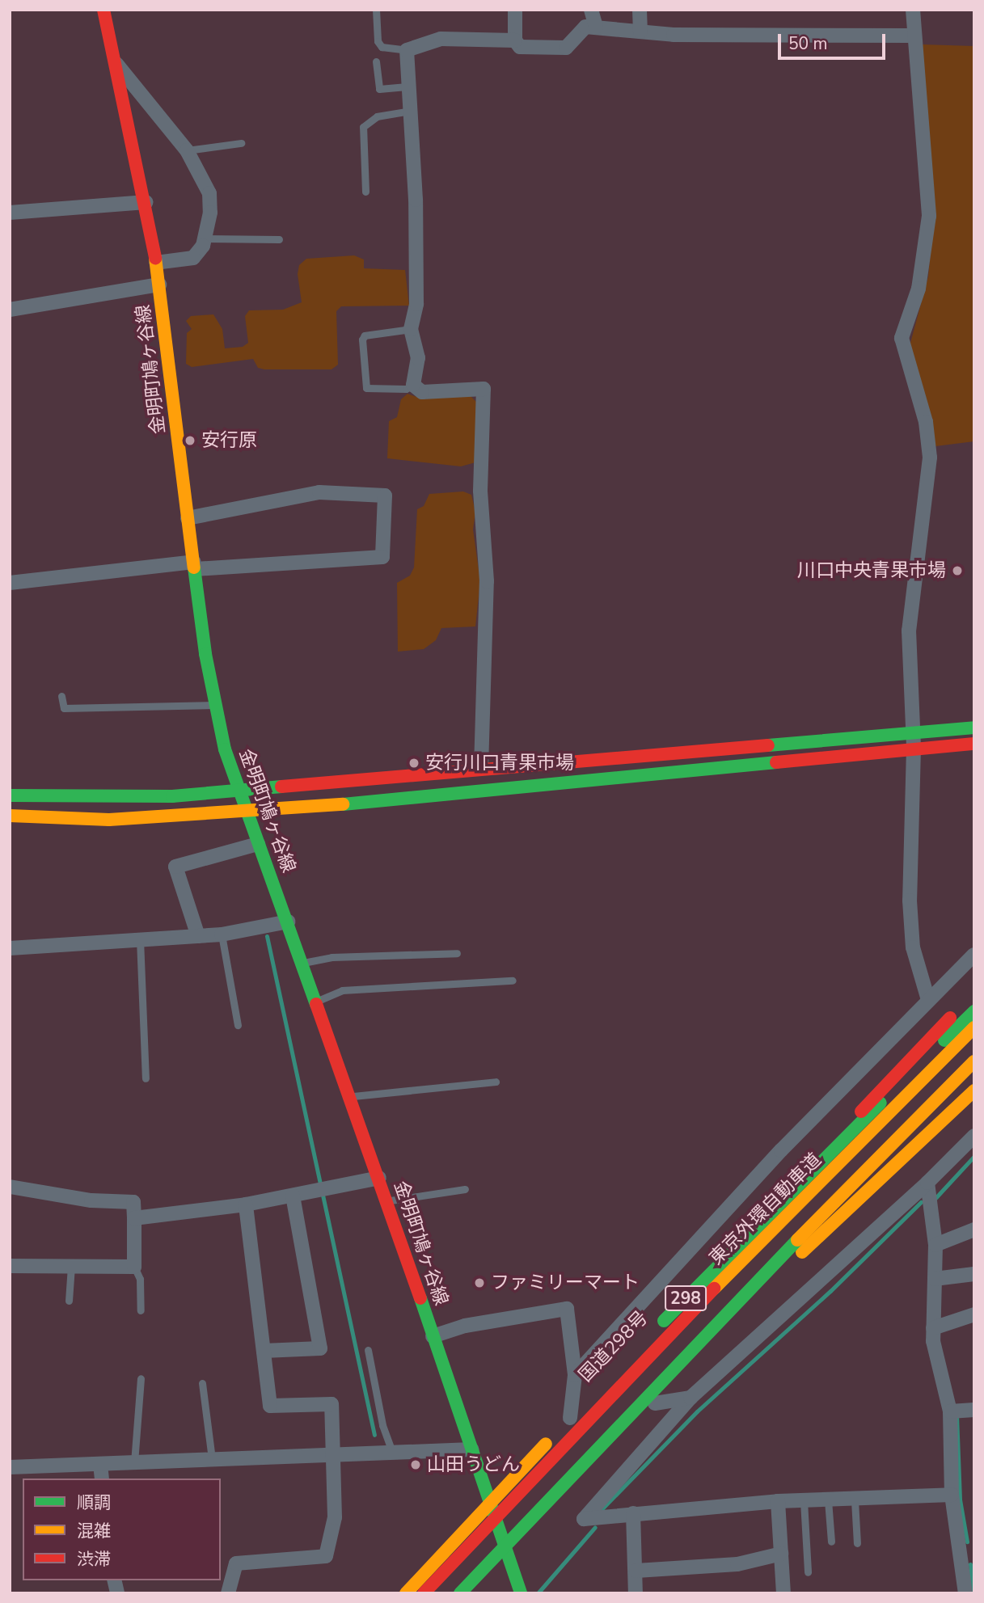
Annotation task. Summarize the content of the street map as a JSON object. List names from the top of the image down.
{
  "streets": {
    "main road": [
      "金明町鳩ヶ谷線",
      "東京外環自動車道",
      "298",
      "国道298号"
    ]
  },
  "crossings": [
    ["金明町鳩ヶ谷線", "298"],
    ["金明町鳩ヶ谷線", "国道298号"]
  ],
  "places": [
    "安行原",
    "川口中央青果市場",
    "安行川口青果市場",
    "ファミリーマート",
    "山田うどん"
  ],
  "legend": ["順調", "混雑", "渋滞"],
  "scale_bar": "50 m"
}
